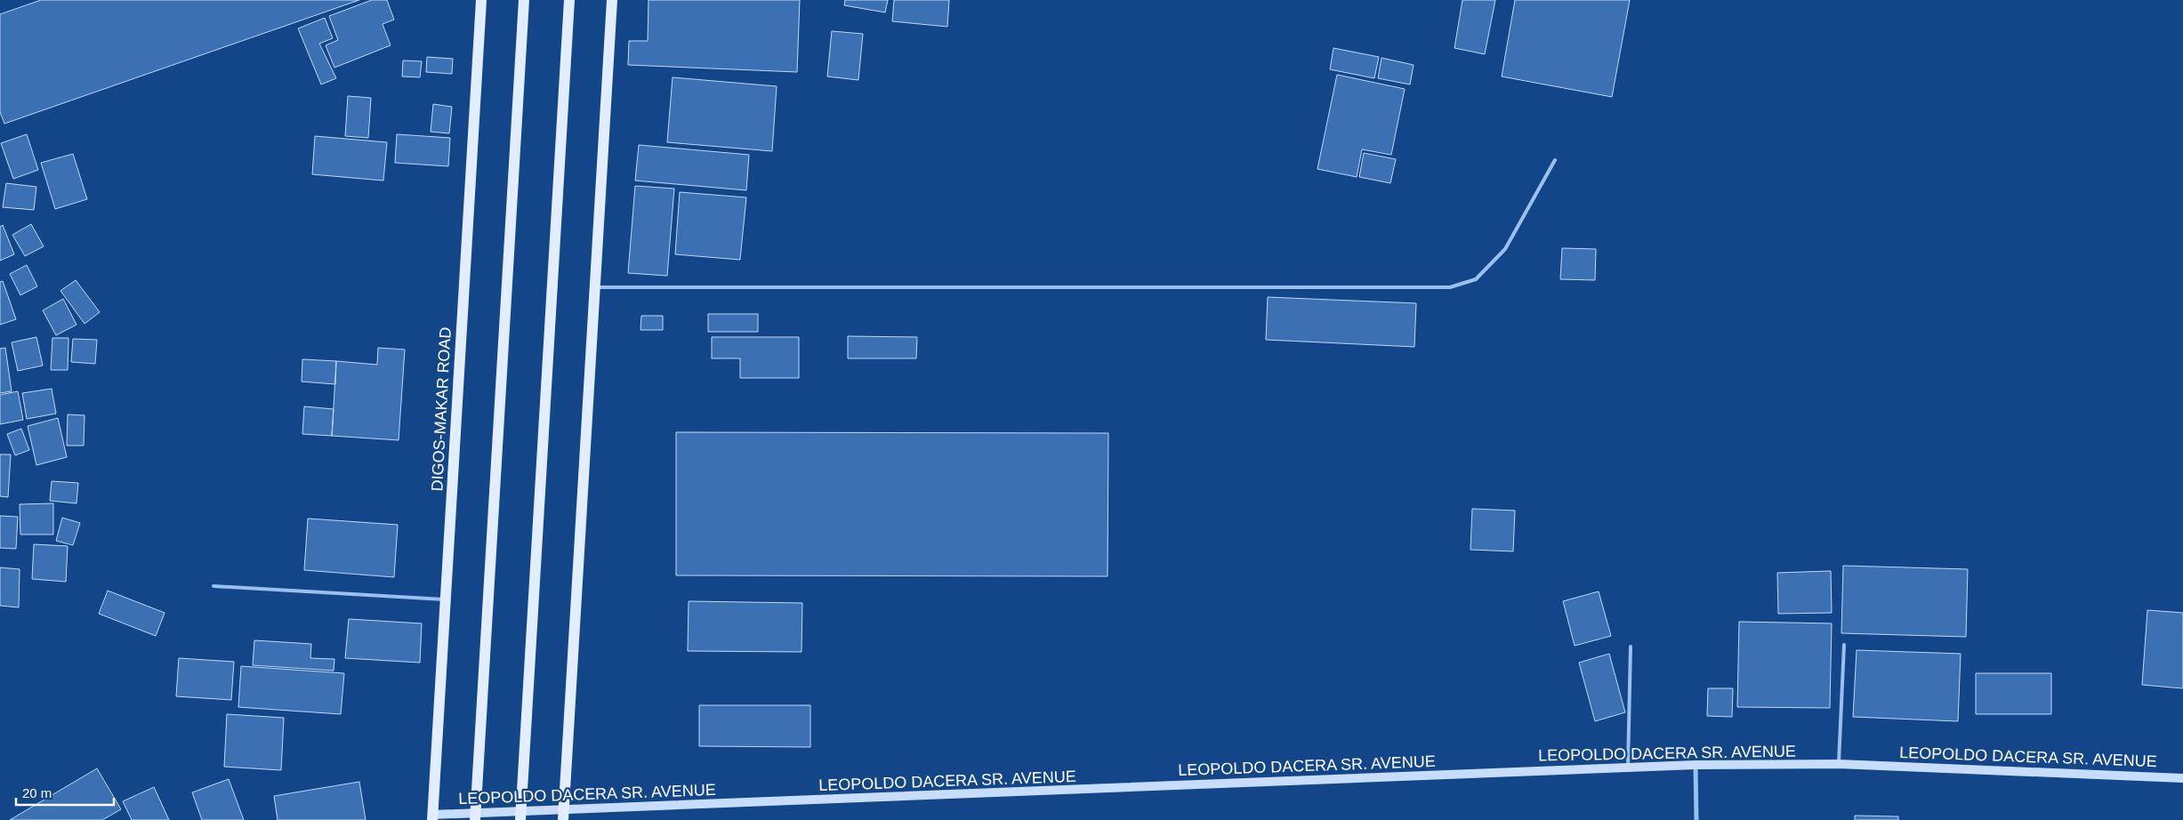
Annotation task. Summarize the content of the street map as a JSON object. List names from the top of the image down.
{
  "streets": {
    "main road": ["DIGOS-MAKAR ROAD", "LEOPOLDO DACERA SR. AVENUE"]
  },
  "crossings": [
    ["DIGOS-MAKAR ROAD", "LEOPOLDO DACERA SR. AVENUE"]
  ],
  "scale_bar": "20 m"
}
